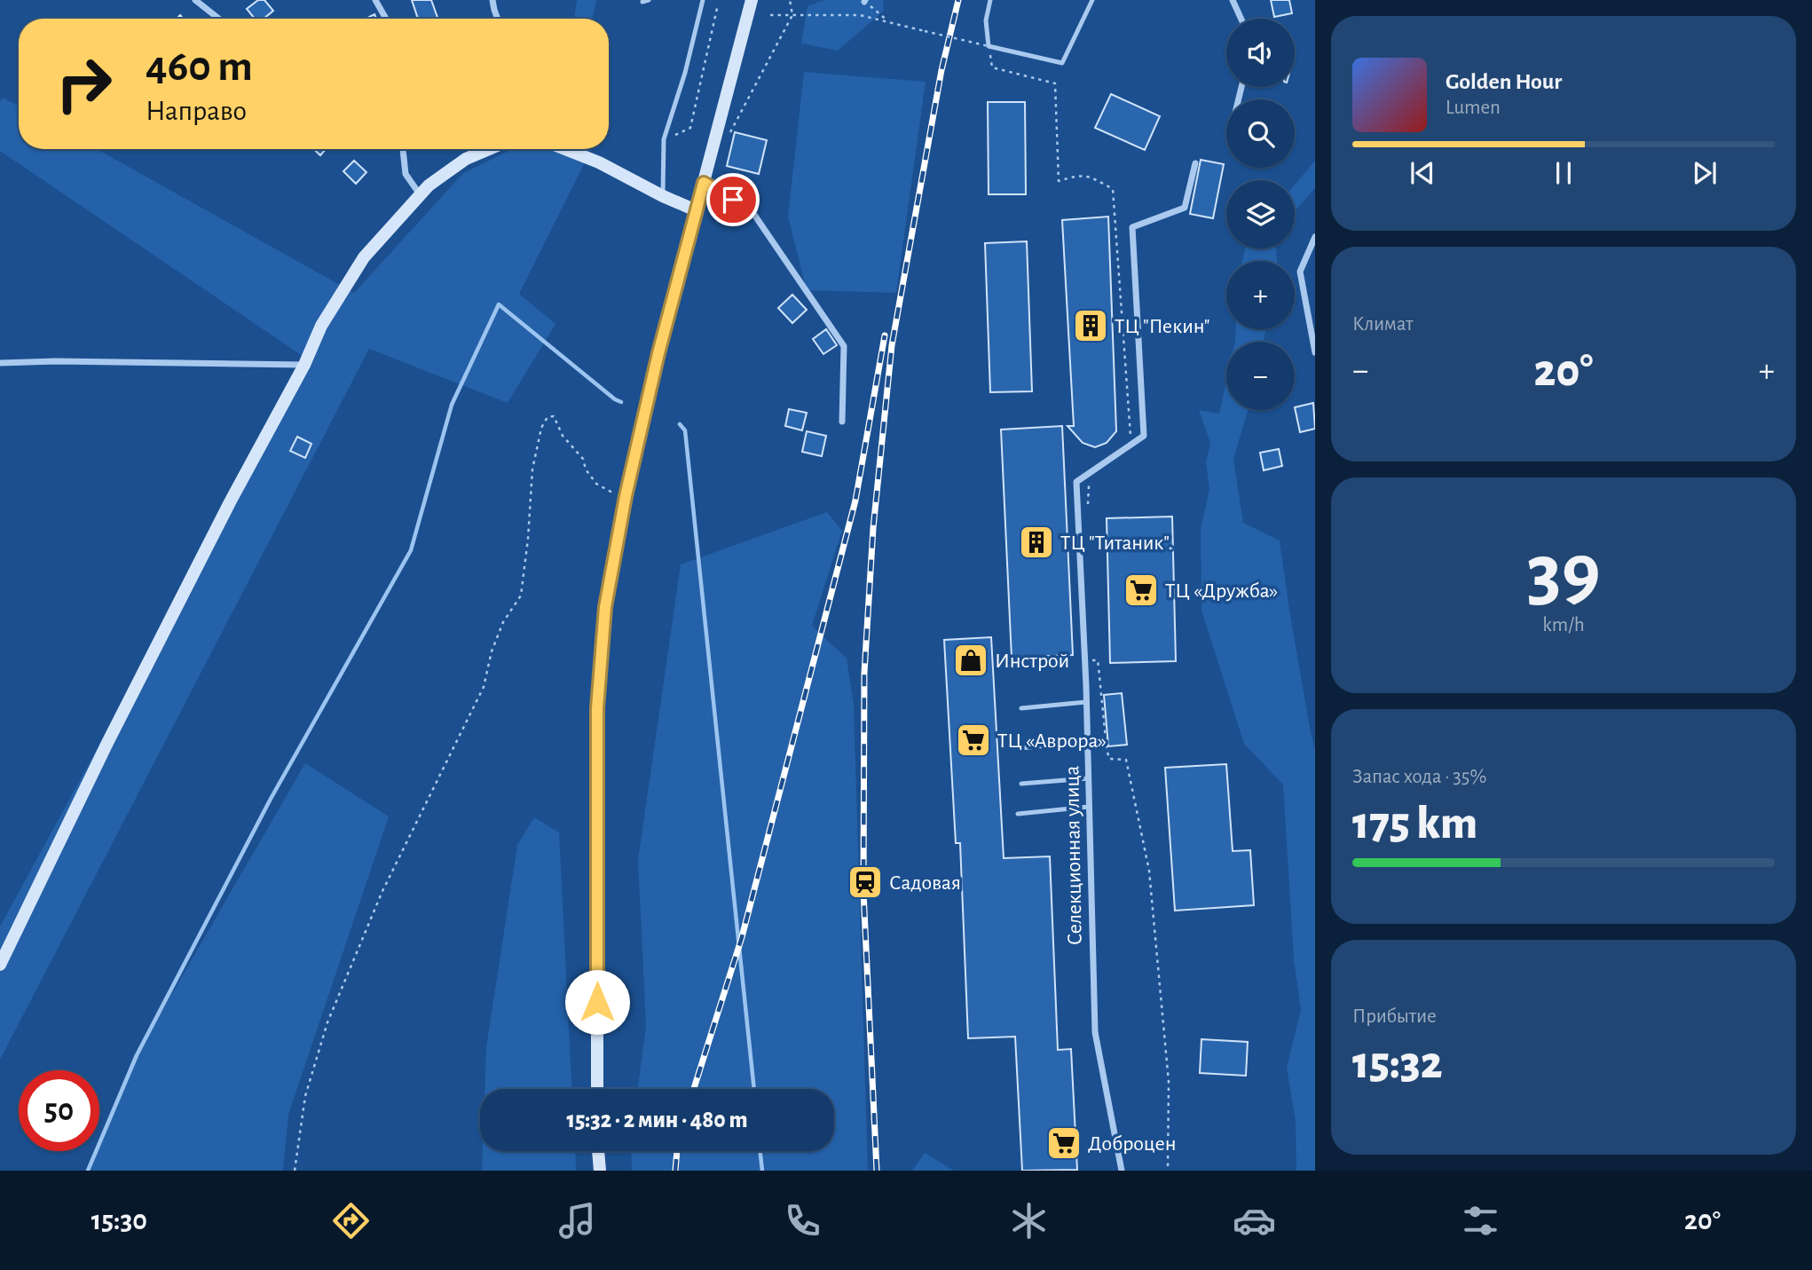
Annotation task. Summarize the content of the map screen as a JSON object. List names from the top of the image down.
{
  "streets": {
    "street": ["Селекционная улица"]
  },
  "places": {
    "building": ["ТЦ \"Пекин\"", "ТЦ \"Титаник\"."],
    "supermarket": ["ТЦ «Дружба»", "ТЦ «Аврора»", "Доброцен"],
    "shop": ["Инстрой"],
    "station": ["Садовая"]
  },
  "page": {
    "map_buttons": ["+", "−"],
    "turn": ["460 m", "Направо"],
    "song": ["Golden Hour", "Lumen"],
    "tile": [
      "Климат",
      ["39", "km/h"],
      ["Запас хода · 35%", "175 km"],
      ["Прибытие", "15:32"]
    ],
    "heat": ["−", "20°", "+"],
    "limit": "50",
    "trip": "15:32 · 2 мин · 480 m",
    "tabs": ["15:30", "20°"]
  }
}
